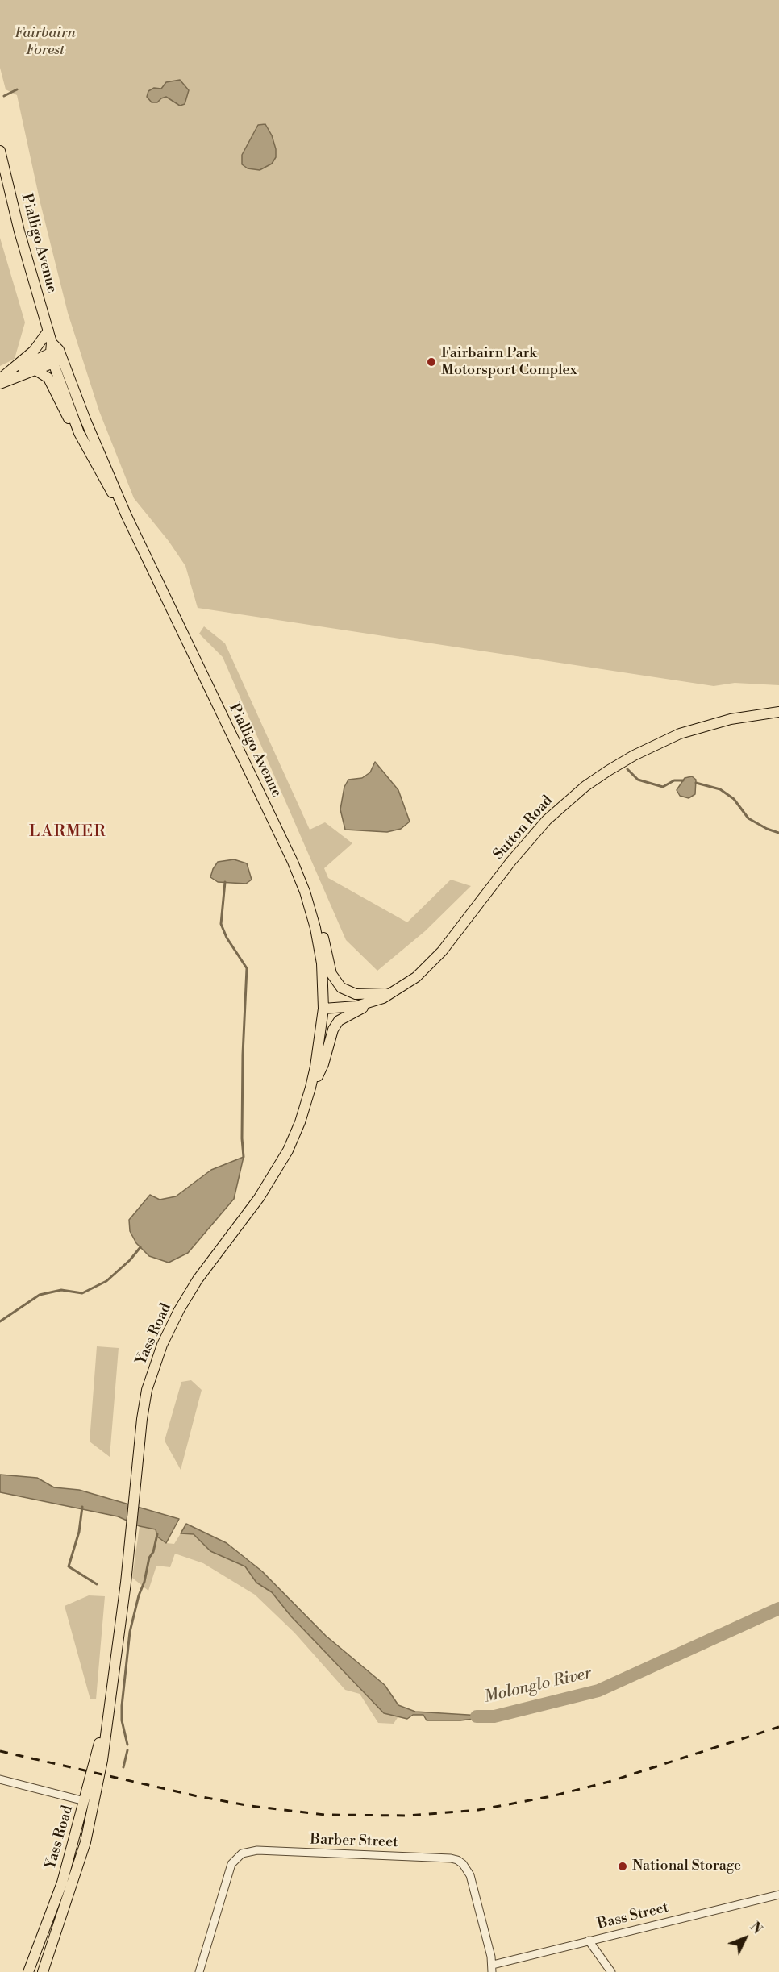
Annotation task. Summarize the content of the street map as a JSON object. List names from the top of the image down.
{
  "streets": {
    "main road": ["Pialligo Avenue", "Sutton Road", "Yass Road"],
    "street": ["Barber Street", "Bass Street"]
  },
  "crossings": [
    ["Pialligo Avenue", "Sutton Road"],
    ["Pialligo Avenue", "Yass Road"],
    ["Sutton Road", "Yass Road"],
    ["Barber Street", "Bass Street"]
  ],
  "districts": ["LARMER"],
  "water": ["Molonglo River"],
  "parks": ["Fairbairn Forest"],
  "places": ["Fairbairn Park Motorsport Complex", "National Storage"],
  "north": "top right"
}
